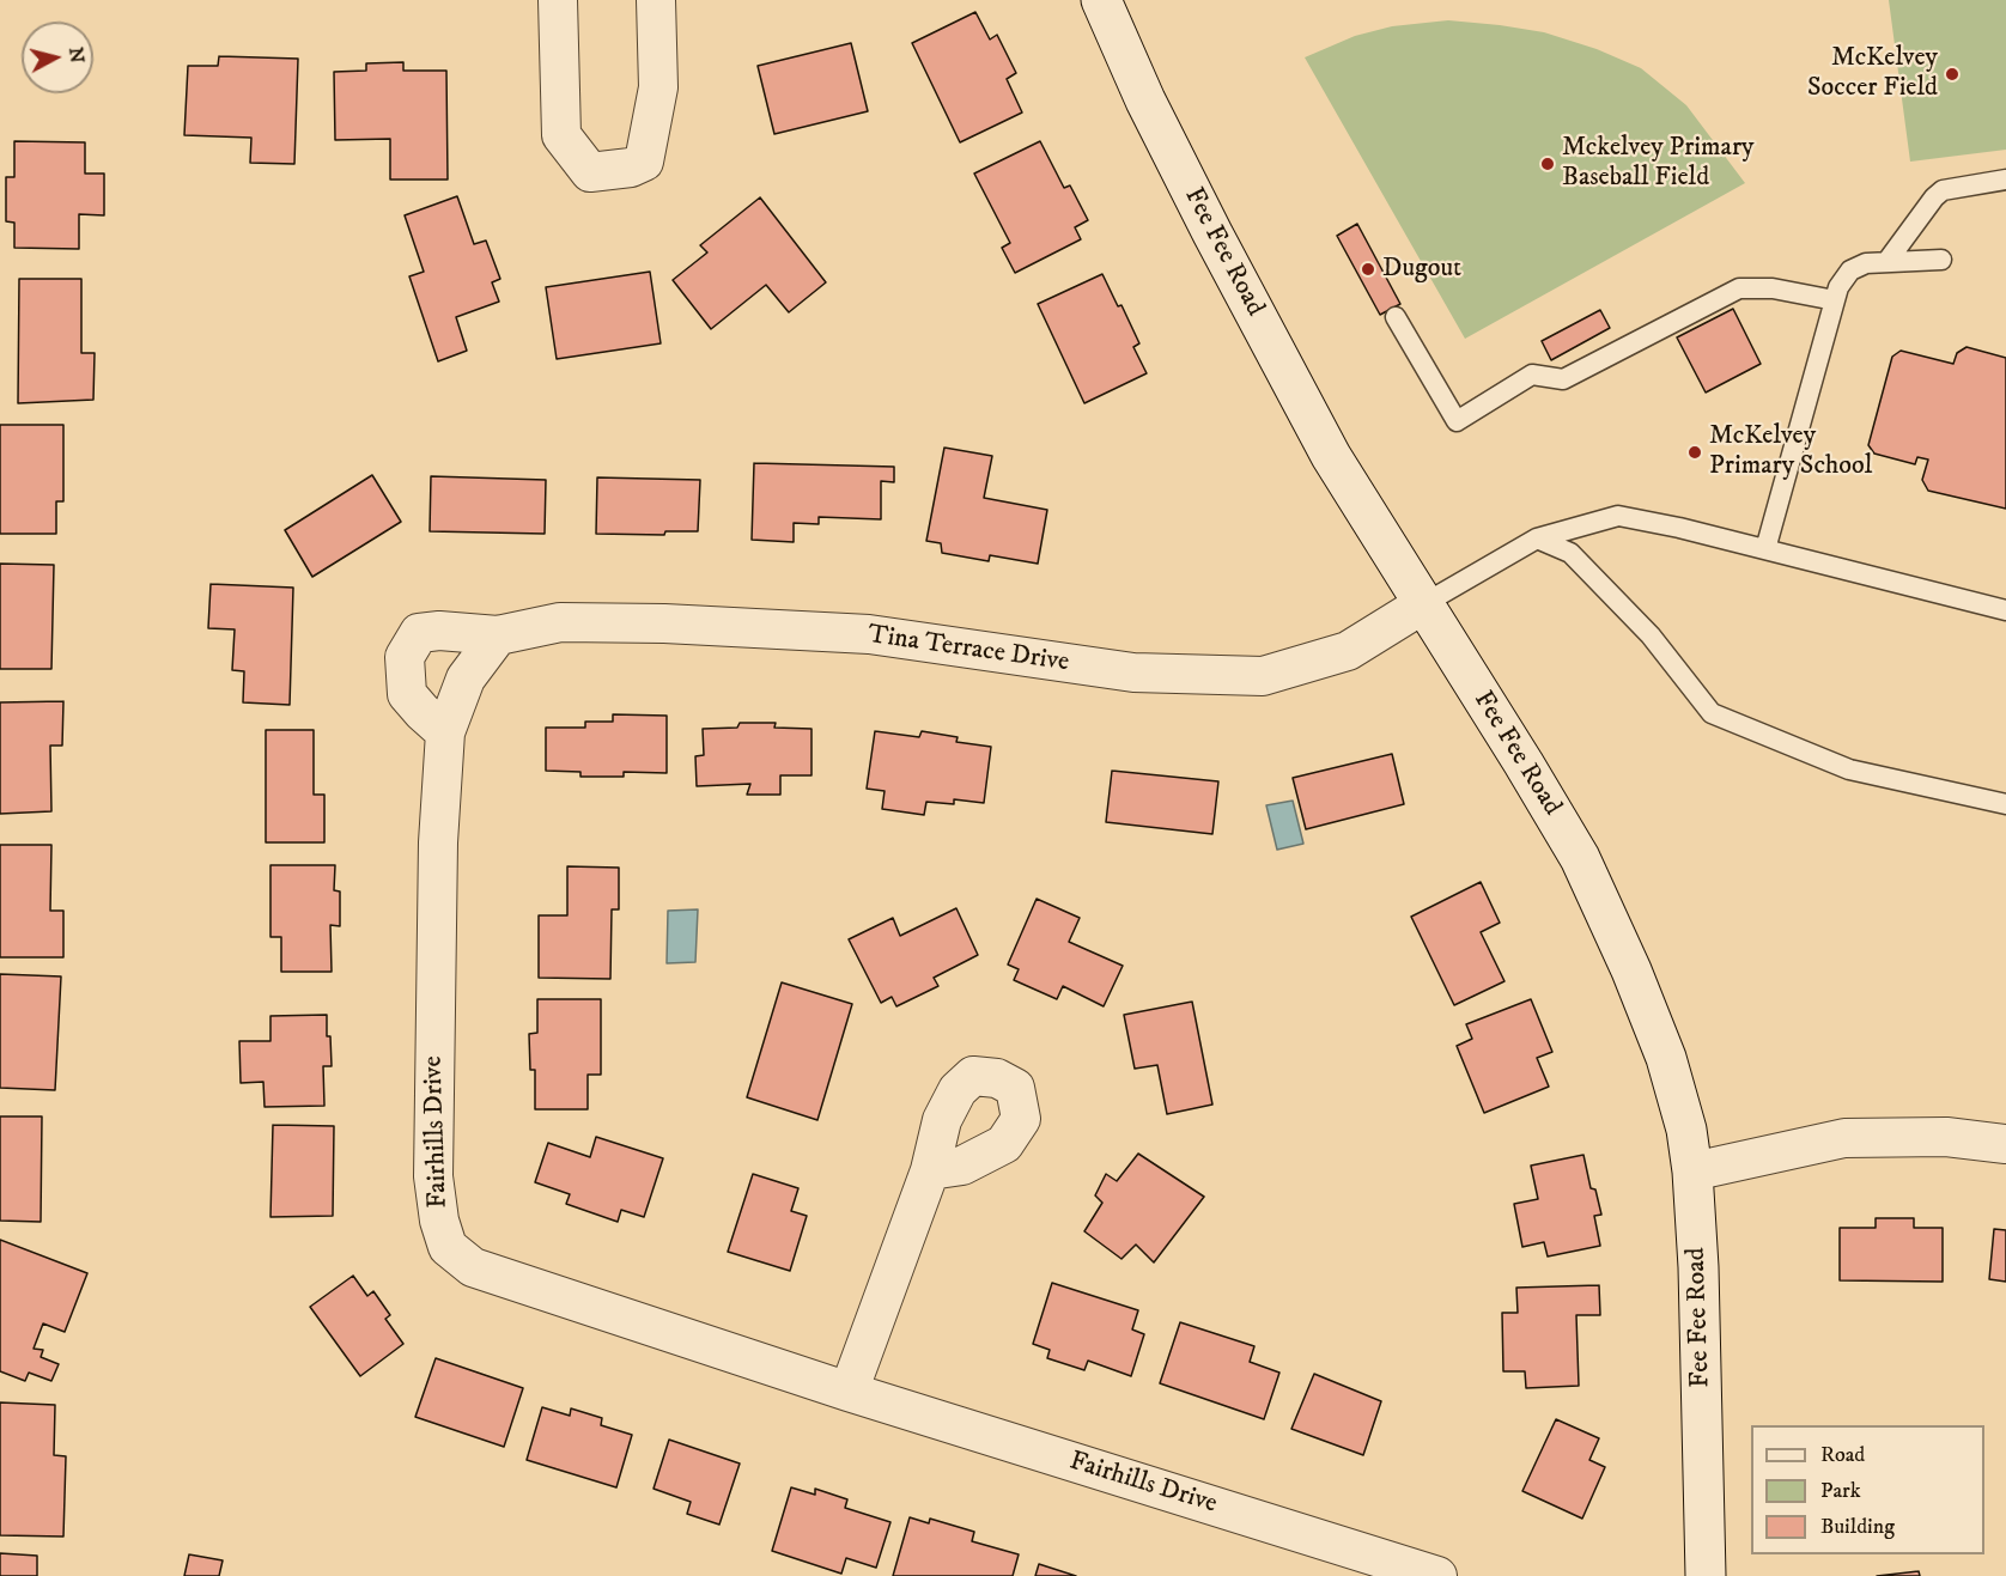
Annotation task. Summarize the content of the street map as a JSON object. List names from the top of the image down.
{
  "streets": {
    "street": ["Fee Fee Road", "Tina Terrace Drive", "Fairhills Drive"]
  },
  "crossings": [
    ["Fee Fee Road", "Tina Terrace Drive"],
    ["Tina Terrace Drive", "Fairhills Drive"]
  ],
  "places": [
    "McKelvey Soccer Field",
    "Mckelvey Primary Baseball Field",
    "Dugout",
    "McKelvey Primary School"
  ],
  "legend": ["Road", "Park", "Building"],
  "north": "right"
}
